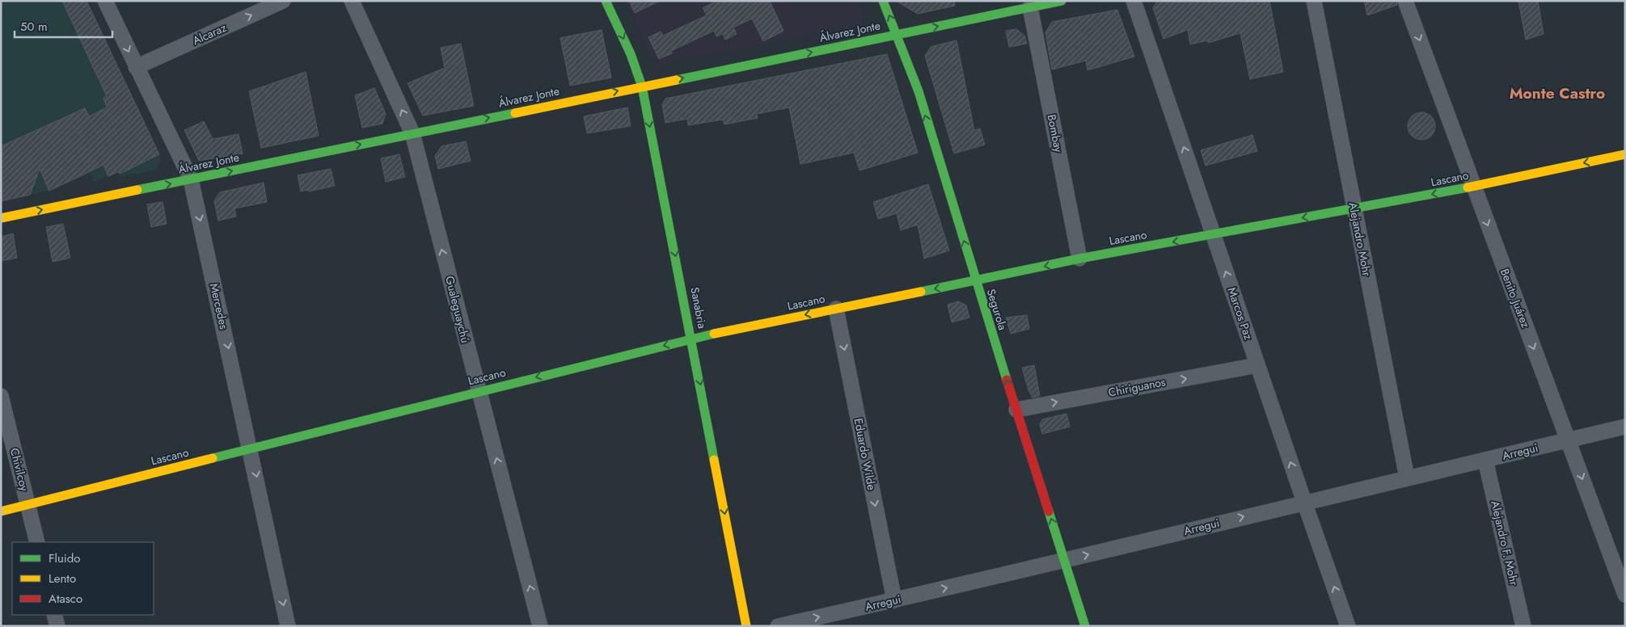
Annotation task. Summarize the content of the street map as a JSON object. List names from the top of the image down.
{
  "streets": {
    "street": [
      "Álvarez Jonte",
      "Alcaraz",
      "Bombay",
      "Lascano",
      "Alejandro Mohr",
      "Benito Juárez",
      "Mercedes",
      "Sanabria",
      "Gualeguaychú",
      "Segurola",
      "Marcos Paz",
      "Chiriguanos",
      "Arregui",
      "Eduardo Wilde",
      "Chivilcoy",
      "Alejandro F. Mohr"
    ]
  },
  "crossings": [
    ["Álvarez Jonte", "Bombay"],
    ["Álvarez Jonte", "Mercedes"],
    ["Álvarez Jonte", "Sanabria"],
    ["Álvarez Jonte", "Gualeguaychú"],
    ["Álvarez Jonte", "Segurola"],
    ["Alcaraz", "Mercedes"],
    ["Bombay", "Lascano"],
    ["Lascano", "Alejandro Mohr"],
    ["Lascano", "Benito Juárez"],
    ["Lascano", "Mercedes"],
    ["Lascano", "Sanabria"],
    ["Lascano", "Gualeguaychú"],
    ["Lascano", "Segurola"],
    ["Lascano", "Marcos Paz"],
    ["Lascano", "Eduardo Wilde"],
    ["Lascano", "Chivilcoy"],
    ["Alejandro Mohr", "Arregui"],
    ["Benito Juárez", "Arregui"],
    ["Segurola", "Chiriguanos"],
    ["Segurola", "Arregui"],
    ["Marcos Paz", "Chiriguanos"],
    ["Marcos Paz", "Arregui"],
    ["Arregui", "Eduardo Wilde"],
    ["Arregui", "Alejandro F. Mohr"]
  ],
  "one_way": [
    "Álvarez Jonte",
    "Alcaraz",
    "Lascano",
    "Benito Juárez",
    "Mercedes",
    "Sanabria",
    "Gualeguaychú",
    "Segurola",
    "Marcos Paz",
    "Chiriguanos",
    "Arregui",
    "Eduardo Wilde"
  ],
  "districts": ["Monte Castro"],
  "legend": ["Fluido", "Lento", "Atasco"],
  "scale_bar": "50 m"
}
